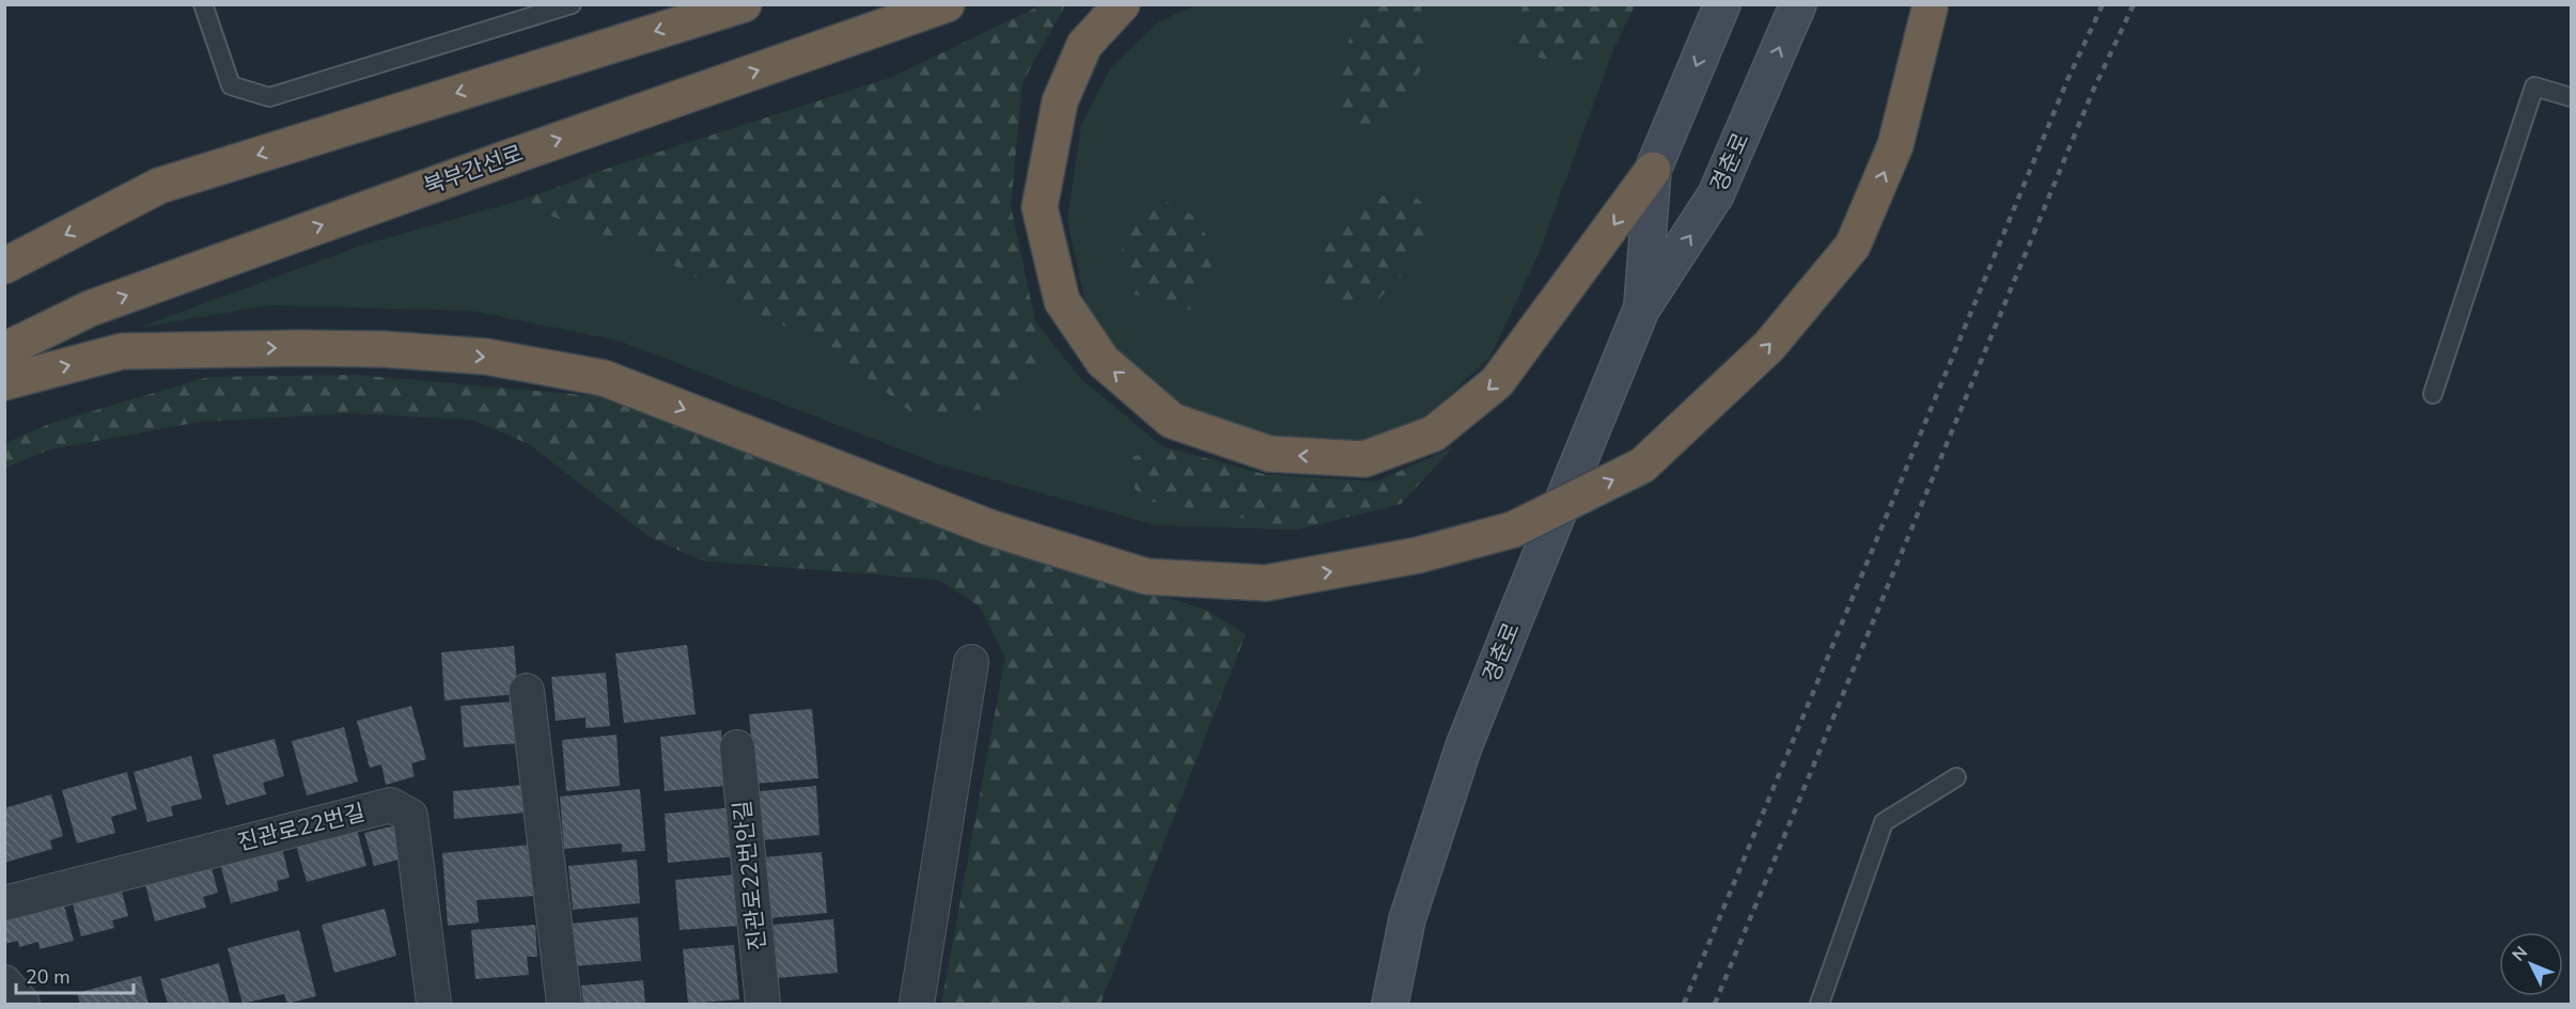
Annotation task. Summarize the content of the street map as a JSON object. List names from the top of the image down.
{
  "streets": {
    "highway": ["북부간선로"],
    "main road": ["경춘로"],
    "street": ["진관로22번길", "진관로22번안길"]
  },
  "scale_bar": "20 m",
  "north": "top left"
}
